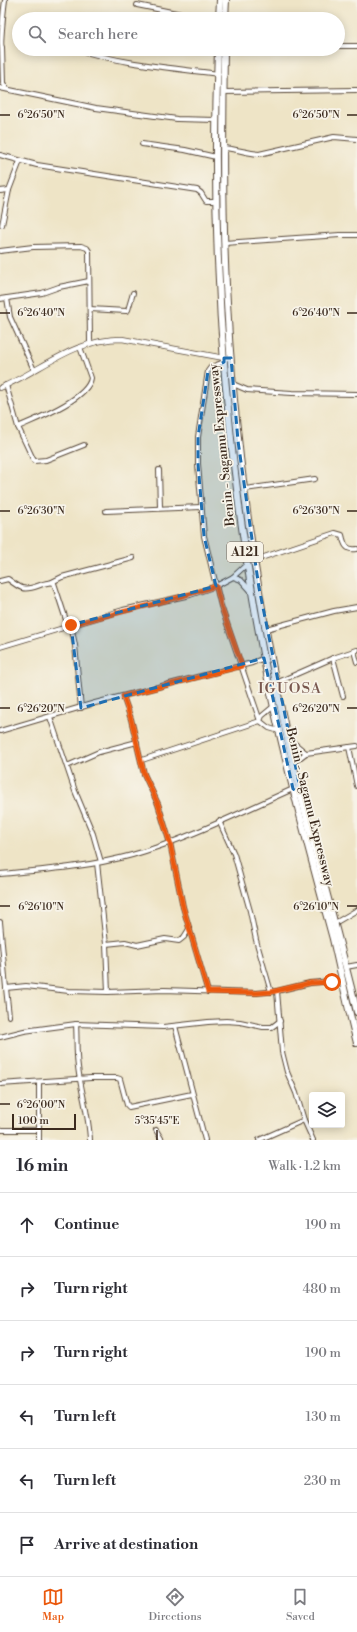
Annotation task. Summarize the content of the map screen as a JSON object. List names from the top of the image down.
{
  "streets": {
    "highway": ["Benin - Sagamu Expressway", "A121"]
  },
  "crossings": [
    ["Benin - Sagamu Expressway", "A121"]
  ],
  "districts": ["IGUOSA"],
  "scale_bar": "100 m",
  "page": {
    "search": "Search here",
    "scale": "100 m",
    "heading": ["16 min", "Walk · 1.2 km"],
    "list": [
      ["Continue", "190 m"],
      ["Turn right", "480 m"],
      ["Turn right", "190 m"],
      ["Turn left", "130 m"],
      ["Turn left", "230 m"],
      "Arrive at destination"
    ],
    "nav": ["Map", "Directions", "Saved"]
  },
  "coordinates": [
    "6°26'50\"N",
    "6°26'40\"N",
    "6°26'30\"N",
    "6°26'20\"N",
    "6°26'10\"N",
    "6°26'00\"N",
    "5°35'45\"E"
  ]
}
